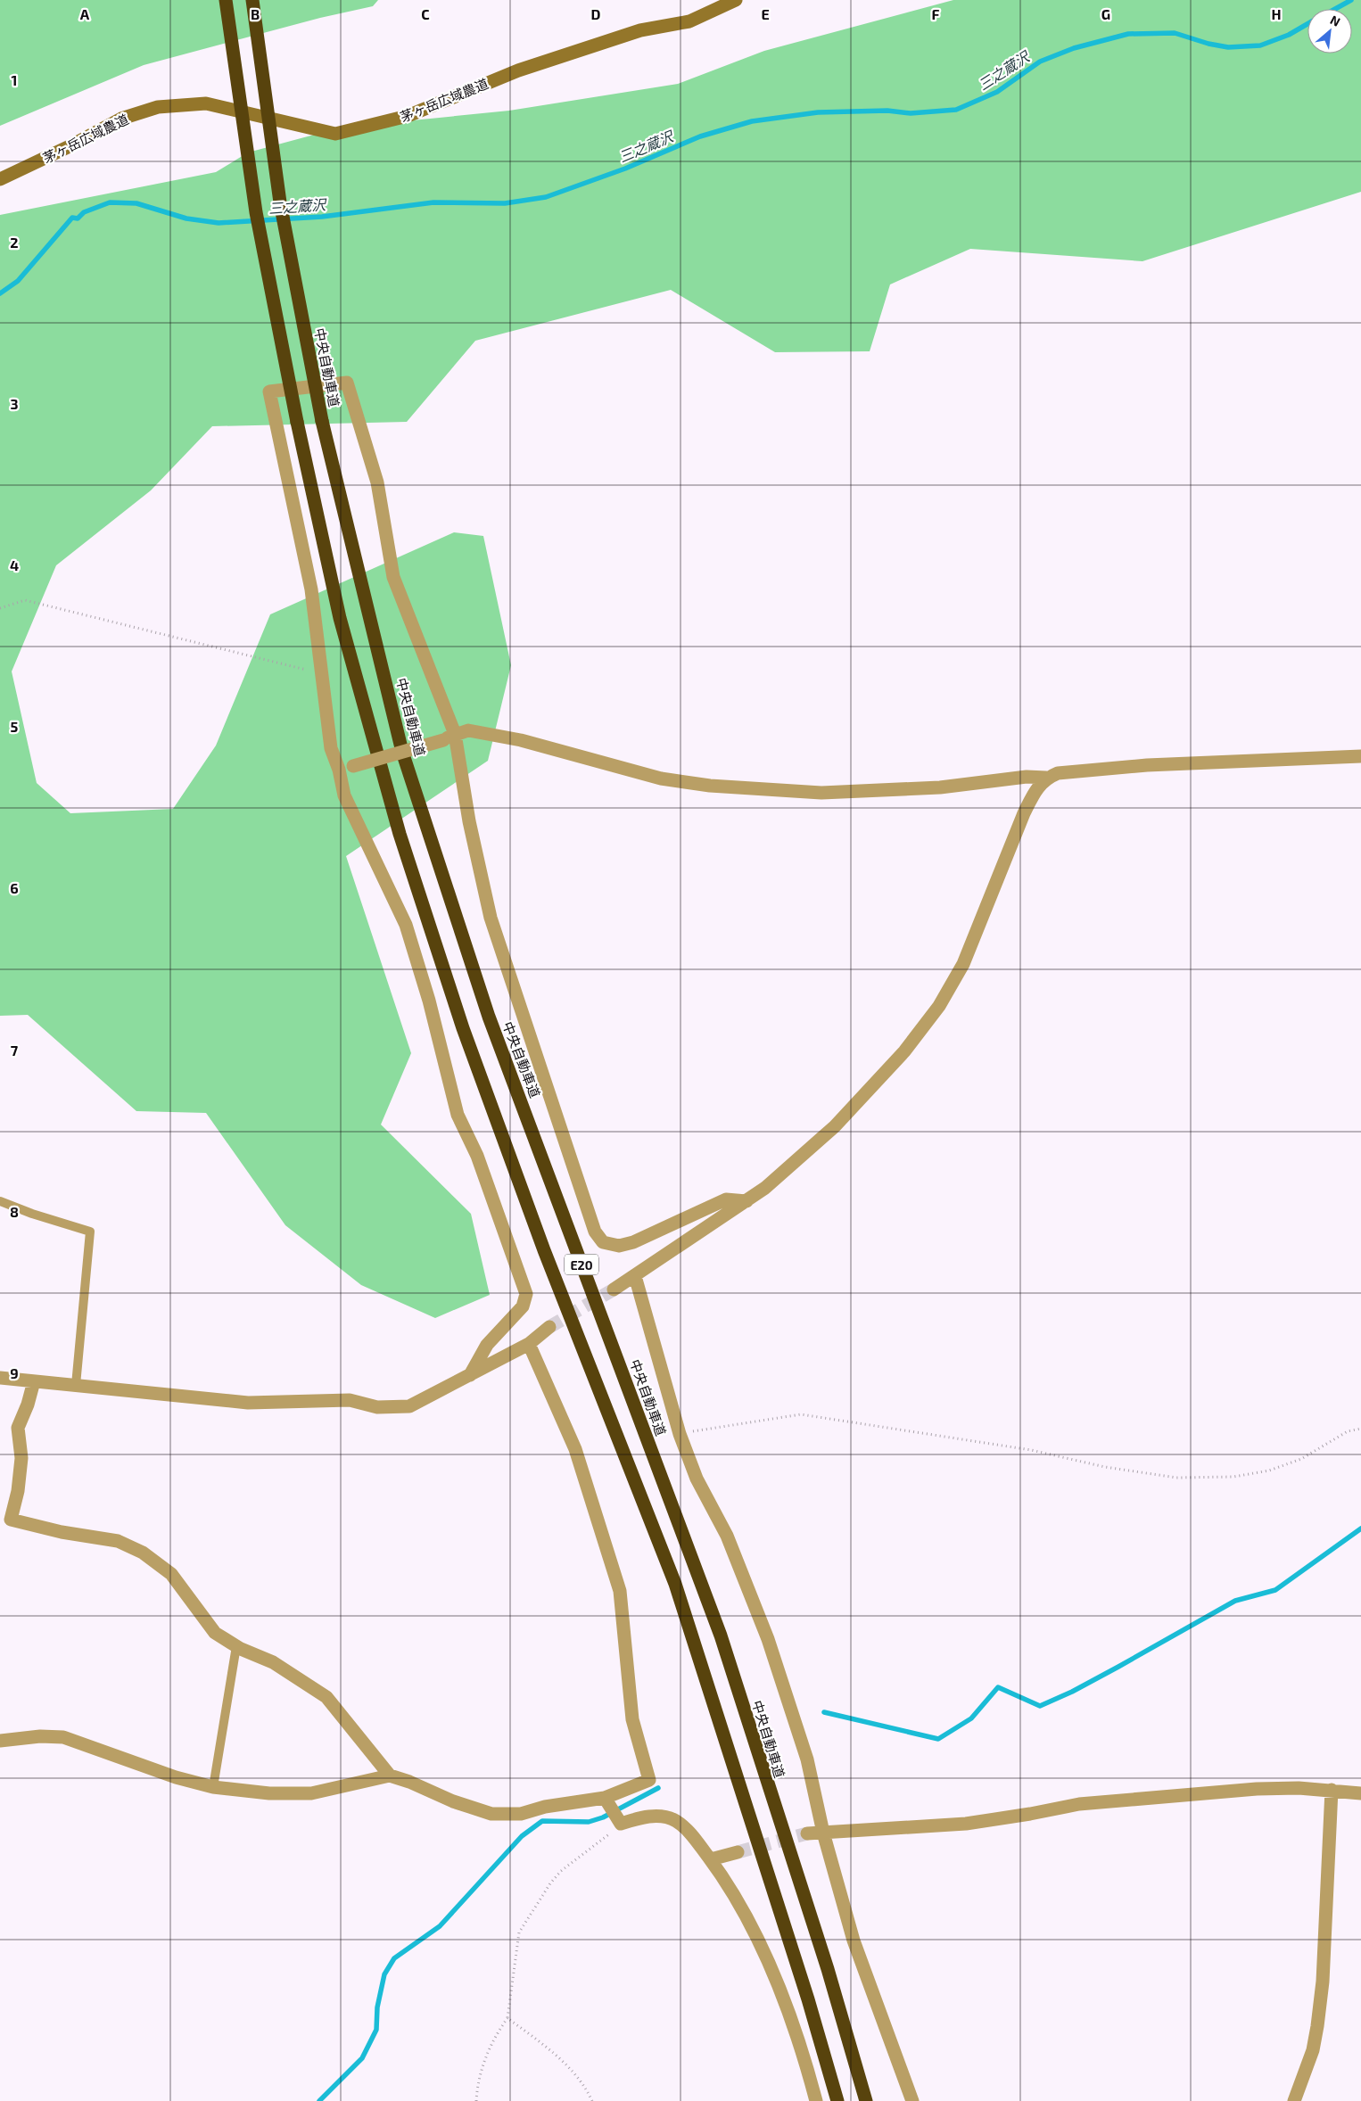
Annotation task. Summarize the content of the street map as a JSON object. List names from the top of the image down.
{
  "streets": {
    "highway": ["中央自動車道", "E20"],
    "main road": ["茅ヶ岳広域農道"]
  },
  "water": ["三之蔵沢"],
  "north": "top right",
  "grid": {
    "columns": [
      "A",
      "B",
      "C",
      "D",
      "E",
      "F",
      "G",
      "H"
    ],
    "rows": [
      "1",
      "2",
      "3",
      "4",
      "5",
      "6",
      "7",
      "8",
      "9"
    ]
  }
}
